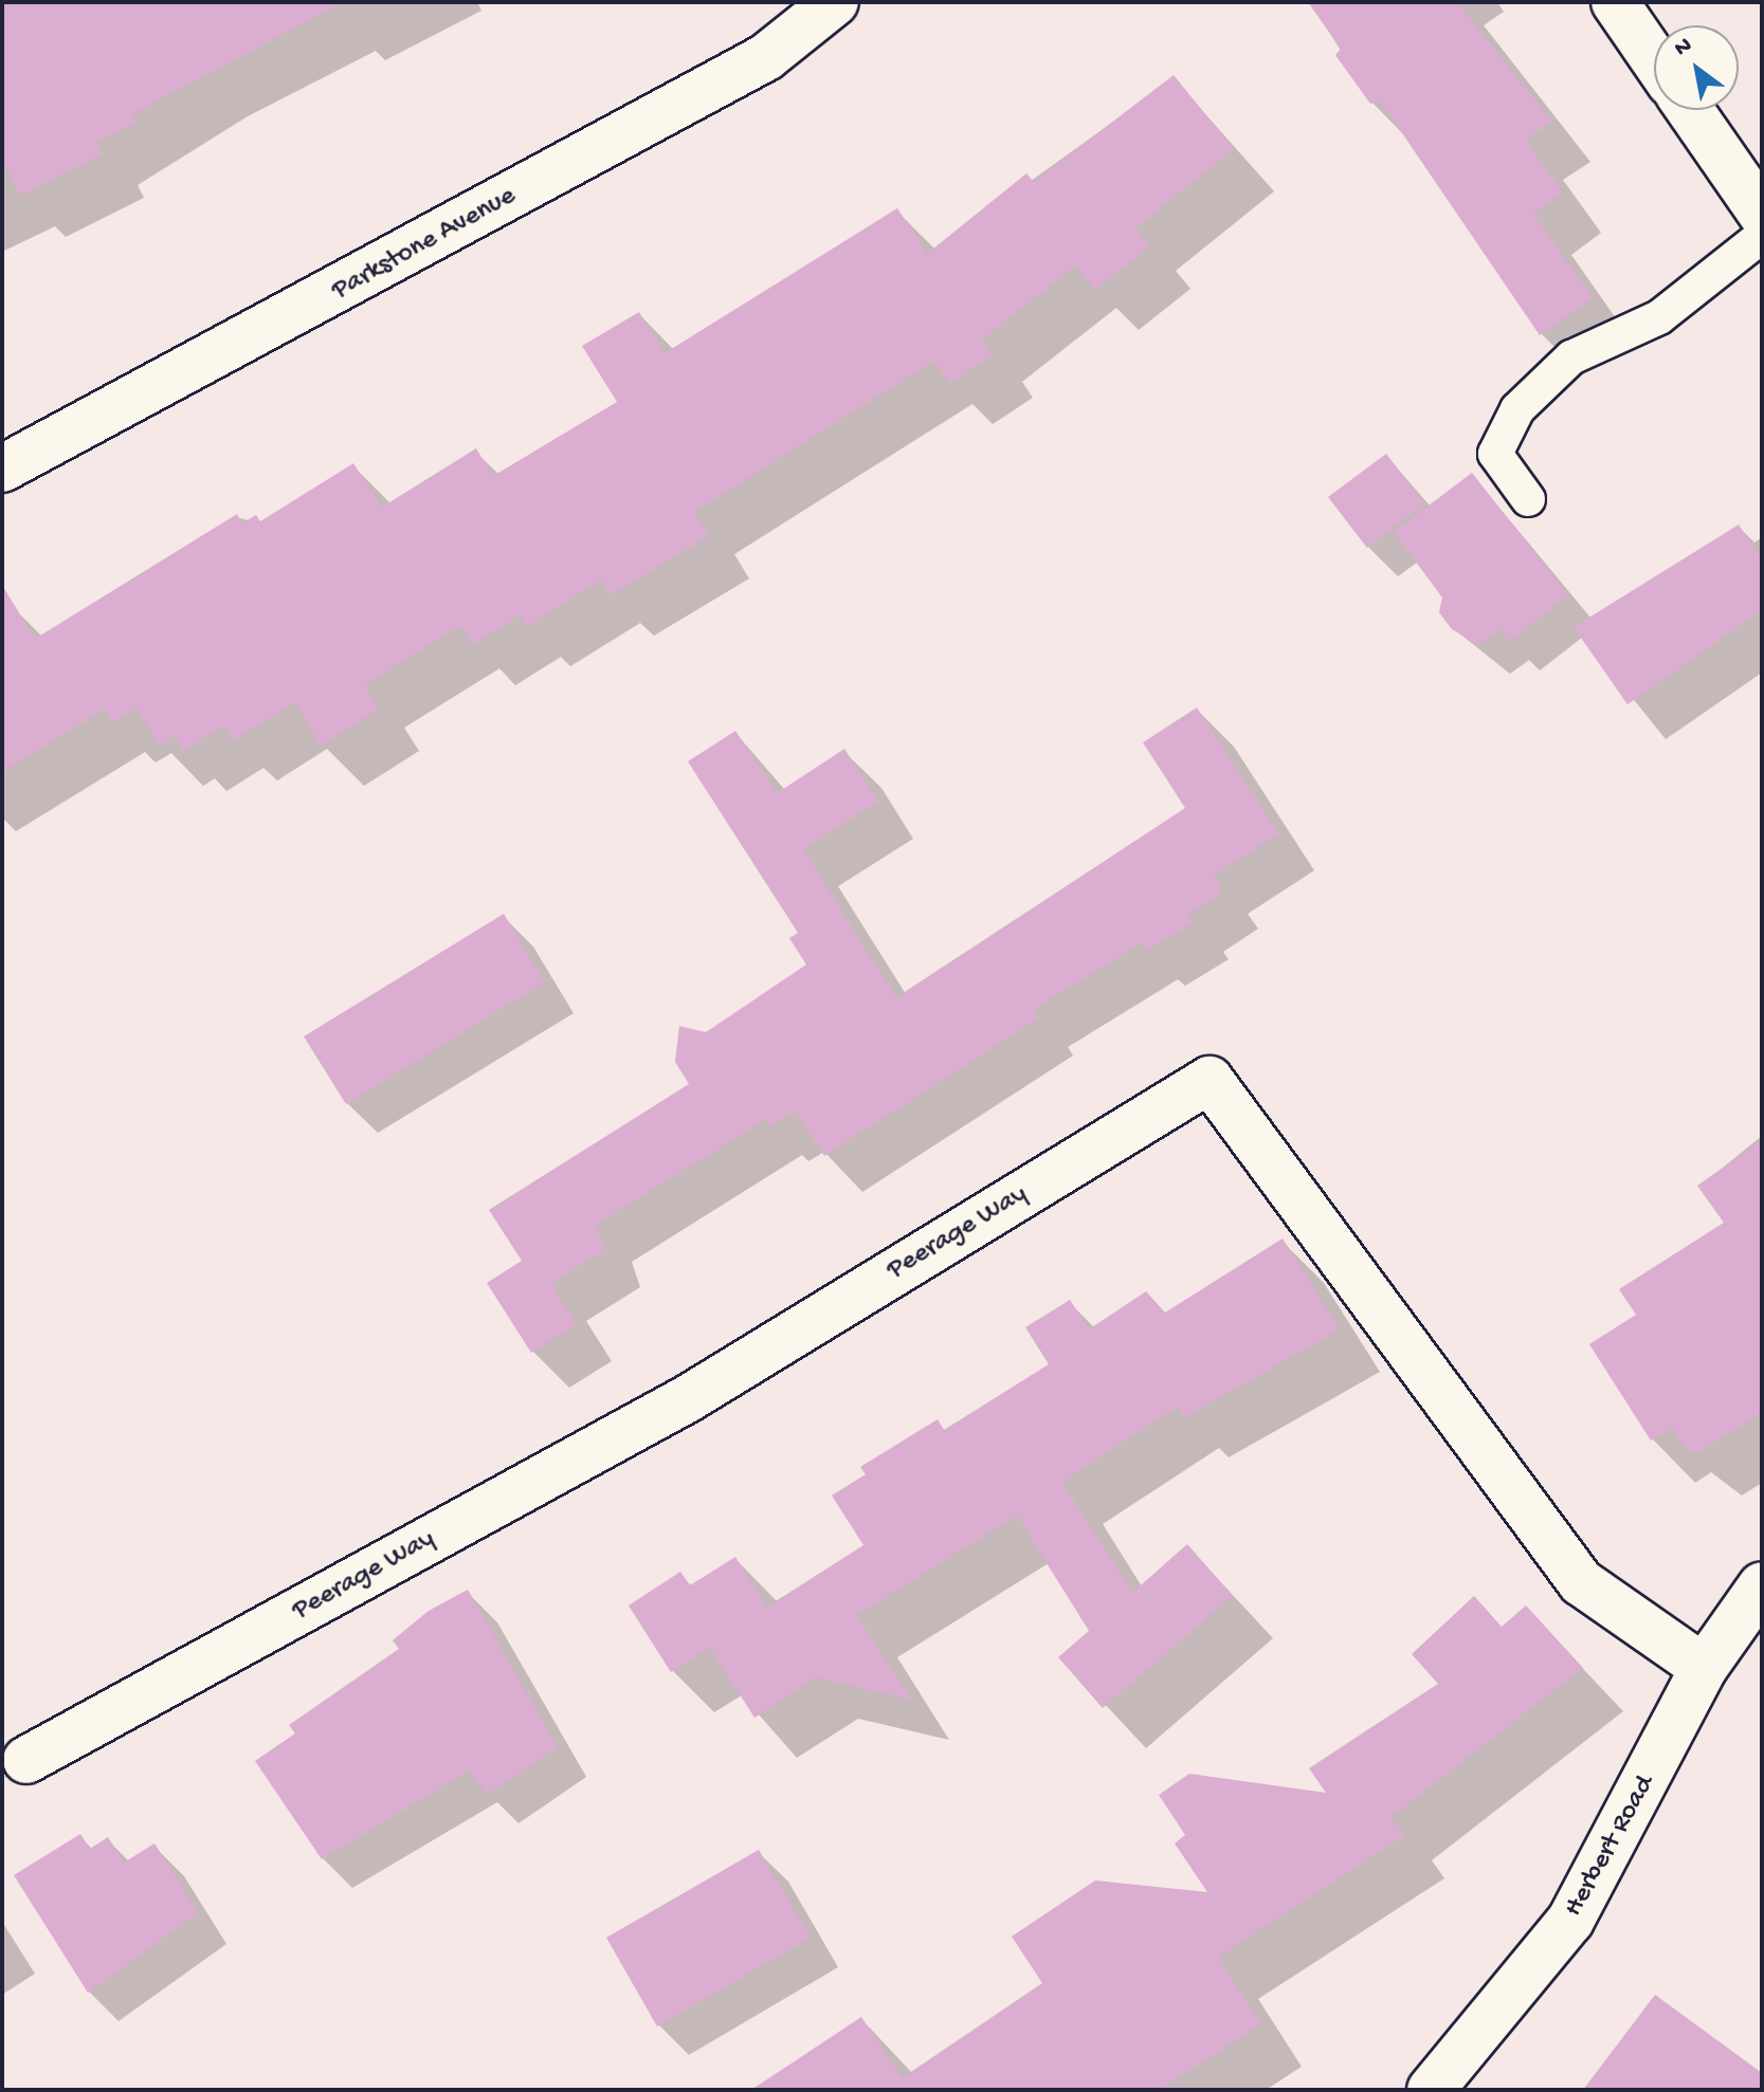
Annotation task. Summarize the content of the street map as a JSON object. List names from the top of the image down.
{
  "streets": {
    "street": ["Parkstone Avenue", "Peerage Way", "Herbert Road"]
  },
  "crossings": [
    ["Peerage Way", "Herbert Road"]
  ],
  "north": "top left"
}
